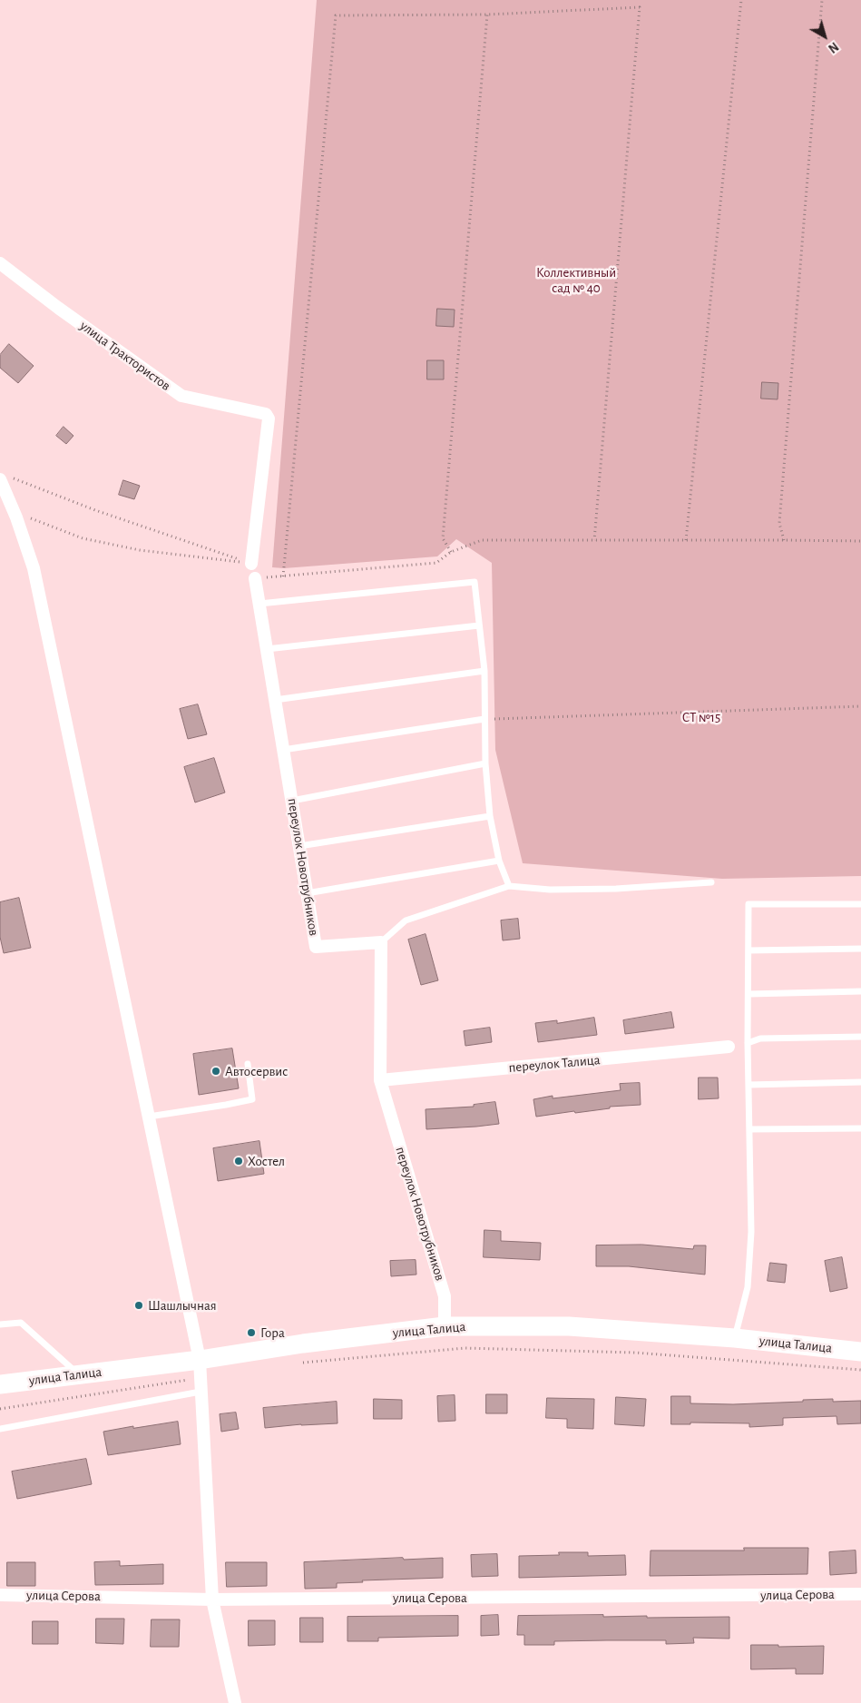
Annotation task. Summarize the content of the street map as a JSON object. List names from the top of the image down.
{
  "streets": {
    "main road": ["улица Талица"],
    "street": [
      "улица Трактористов",
      "переулок Новотрубников",
      "переулок Талица",
      "улица Серова"
    ]
  },
  "crossings": [
    ["переулок Новотрубников", "переулок Талица"],
    ["переулок Новотрубников", "улица Талица"]
  ],
  "parks": ["Коллективный сад № 40", "СТ №15"],
  "places": [
    "Автосервис",
    "Хостел",
    "Шашлычная",
    "Гора"
  ],
  "north": "bottom right"
}
